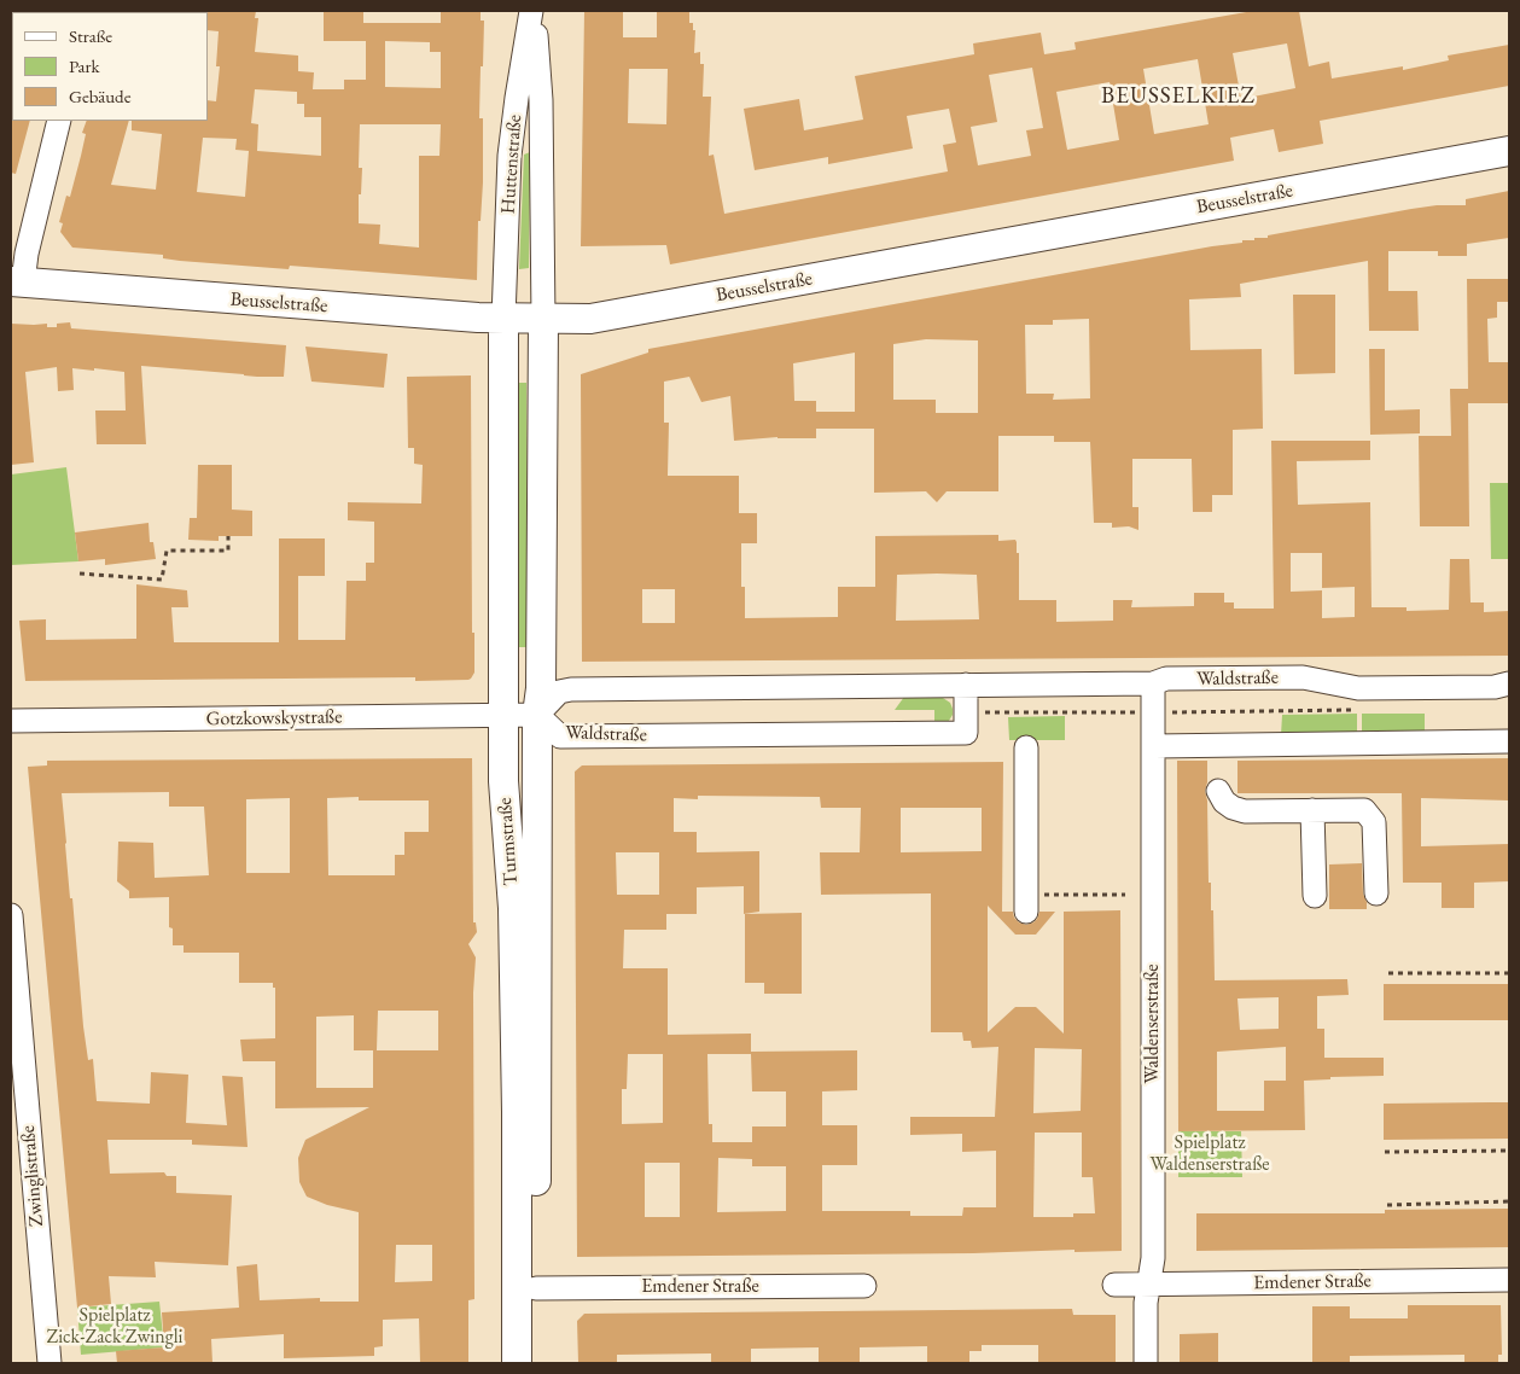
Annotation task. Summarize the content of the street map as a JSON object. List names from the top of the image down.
{
  "streets": {
    "main road": ["Beusselstraße", "Turmstraße"],
    "street": [
      "Huttenstraße",
      "Waldstraße",
      "Gotzkowskystraße",
      "Waldenserstraße",
      "Zwinglistraße",
      "Emdener Straße"
    ]
  },
  "crossings": [
    ["Huttenstraße", "Beusselstraße"],
    ["Huttenstraße", "Turmstraße"],
    ["Beusselstraße", "Turmstraße"],
    ["Waldstraße", "Gotzkowskystraße"],
    ["Waldstraße", "Turmstraße"],
    ["Waldstraße", "Waldenserstraße"],
    ["Gotzkowskystraße", "Turmstraße"],
    ["Turmstraße", "Emdener Straße"],
    ["Waldenserstraße", "Emdener Straße"]
  ],
  "districts": ["BEUSSELKIEZ"],
  "parks": ["Spielplatz Waldenserstraße", "Spielplatz Zick-Zack Zwingli"],
  "legend": ["Straße", "Park", "Gebäude"]
}
